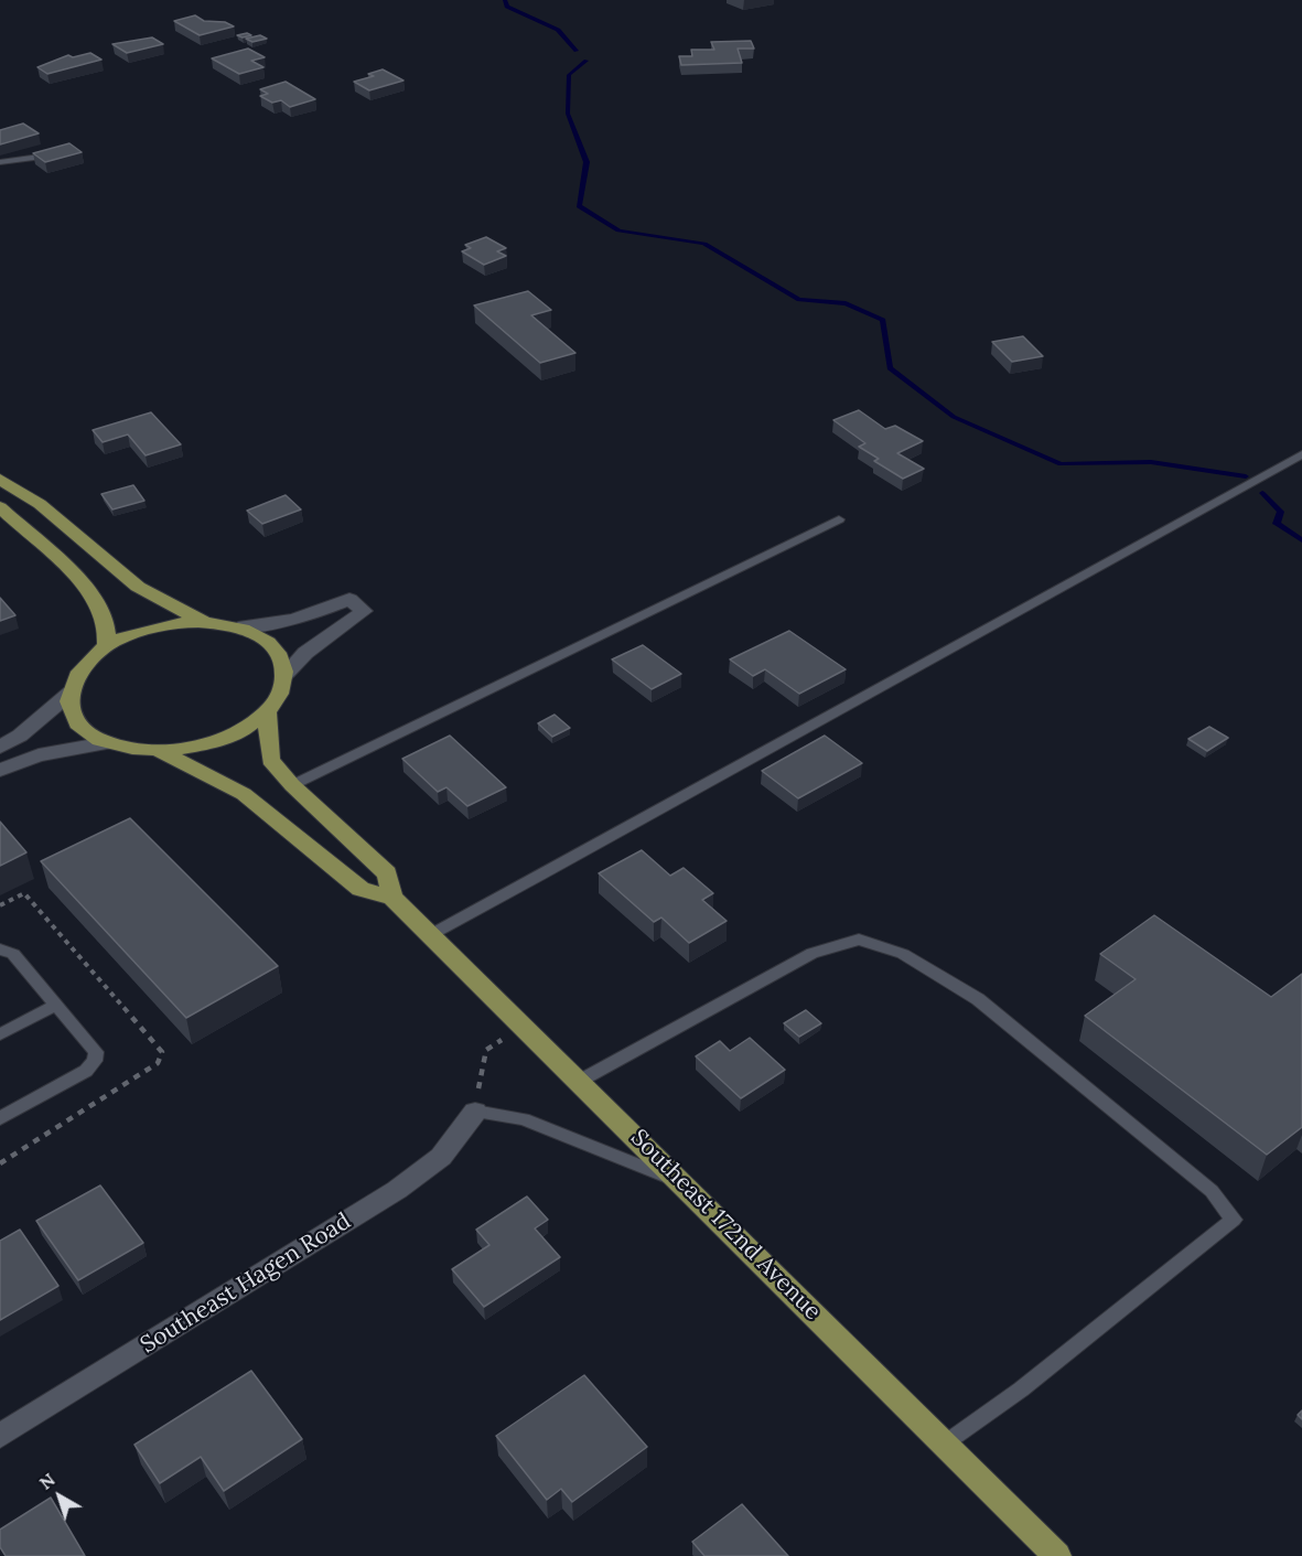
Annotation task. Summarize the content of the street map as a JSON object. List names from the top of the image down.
{
  "streets": {
    "main road": ["Southeast 172nd Avenue"],
    "street": ["Southeast Hagen Road"]
  },
  "north": "top left"
}
